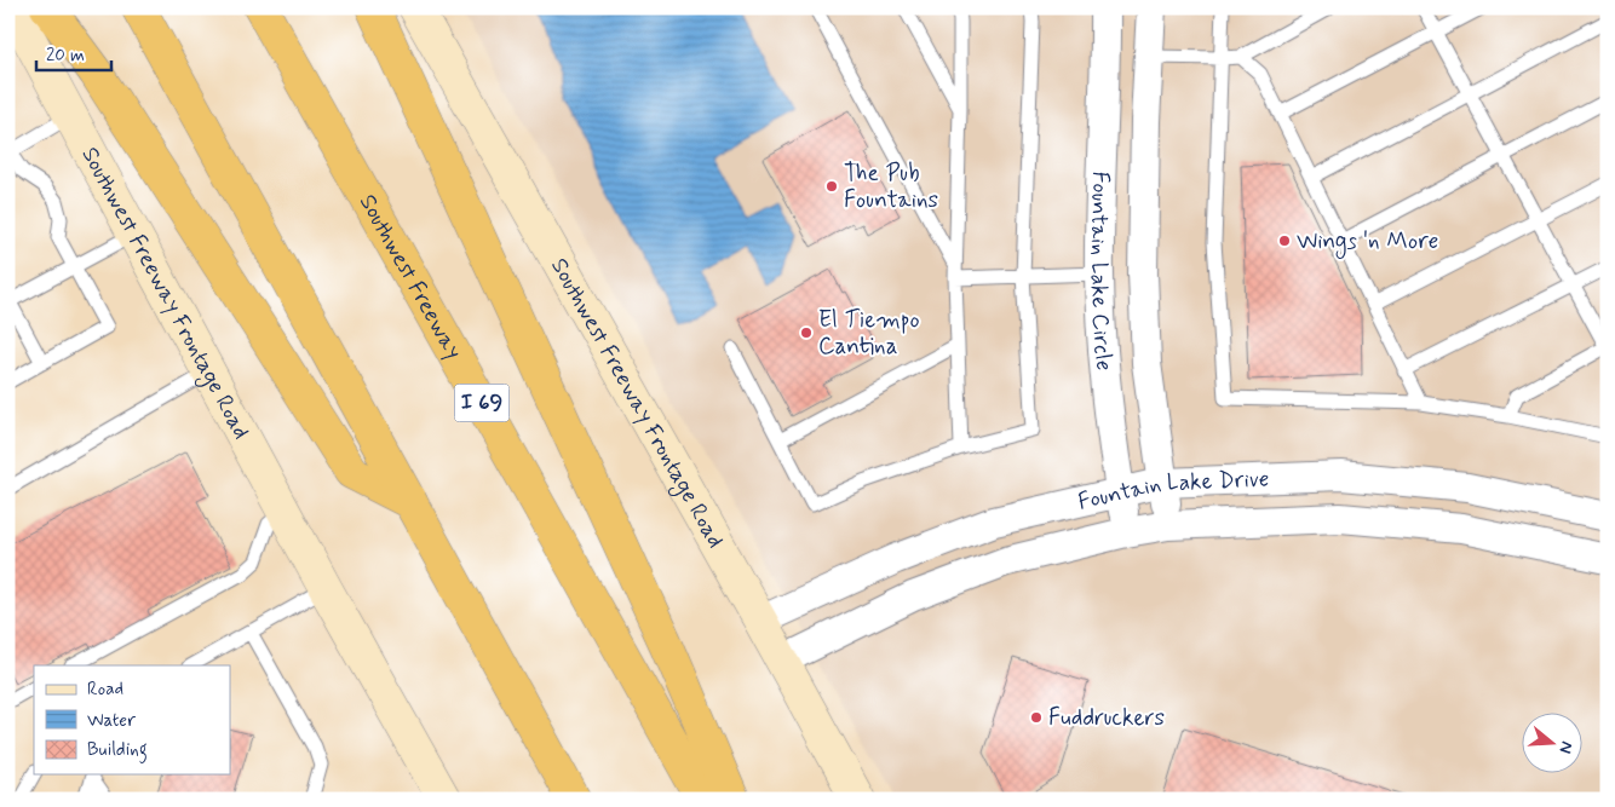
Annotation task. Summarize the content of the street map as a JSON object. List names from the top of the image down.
{
  "streets": {
    "highway": ["Southwest Freeway", "I 69"],
    "main road": ["Southwest Freeway Frontage Road"],
    "street": ["Fountain Lake Circle", "Fountain Lake Drive"]
  },
  "crossings": [
    ["Fountain Lake Circle", "Fountain Lake Drive"],
    ["Southwest Freeway Frontage Road", "Fountain Lake Drive"]
  ],
  "places": [
    "The Pub Fountains",
    "Wings 'n More",
    "El Tiempo Cantina",
    "Fuddruckers"
  ],
  "legend": ["Road", "Water", "Building"],
  "scale_bar": "20 m",
  "north": "right"
}
